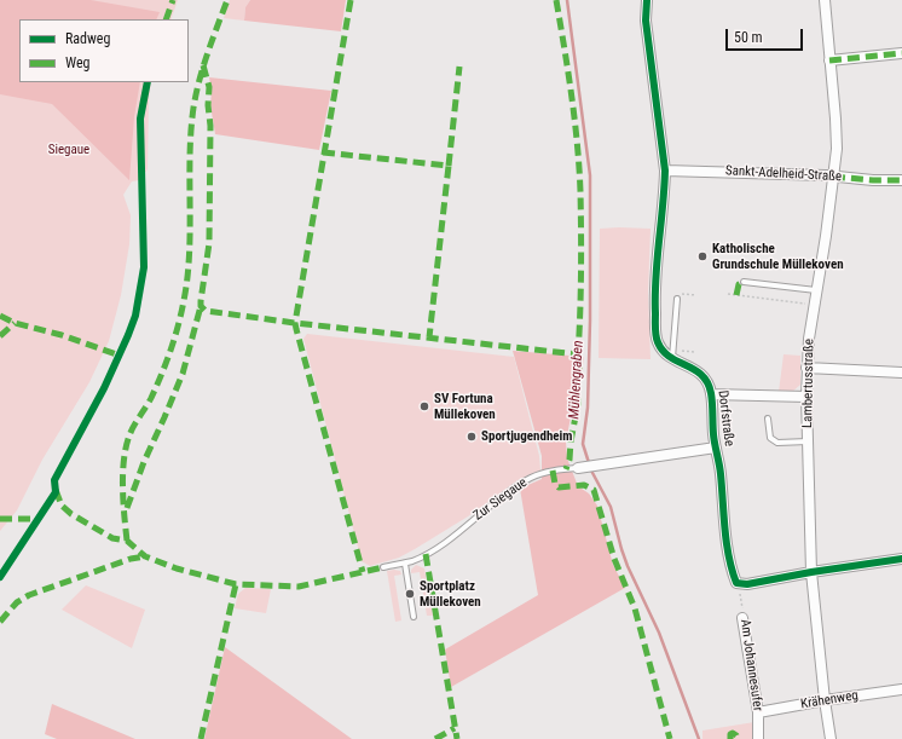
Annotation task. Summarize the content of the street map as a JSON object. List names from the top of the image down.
{
  "streets": {
    "street": [
      "Sankt-Adelheid-Straße",
      "Lambertusstraße",
      "Dorfstraße",
      "Zur Siegaue",
      "Am Johannesufer",
      "Krähenweg"
    ]
  },
  "crossings": [
    ["Sankt-Adelheid-Straße", "Lambertusstraße"],
    ["Sankt-Adelheid-Straße", "Dorfstraße"],
    ["Lambertusstraße", "Dorfstraße"],
    ["Lambertusstraße", "Krähenweg"],
    ["Dorfstraße", "Zur Siegaue"],
    ["Am Johannesufer", "Krähenweg"]
  ],
  "water": ["Mühlengraben"],
  "parks": ["Siegaue"],
  "places": [
    "Katholische Grundschule Müllekoven",
    "SV Fortuna Müllekoven",
    "Sportjugendheim",
    "Sportplatz Müllekoven"
  ],
  "legend": ["Radweg", "Weg"],
  "scale_bar": "50 m"
}
